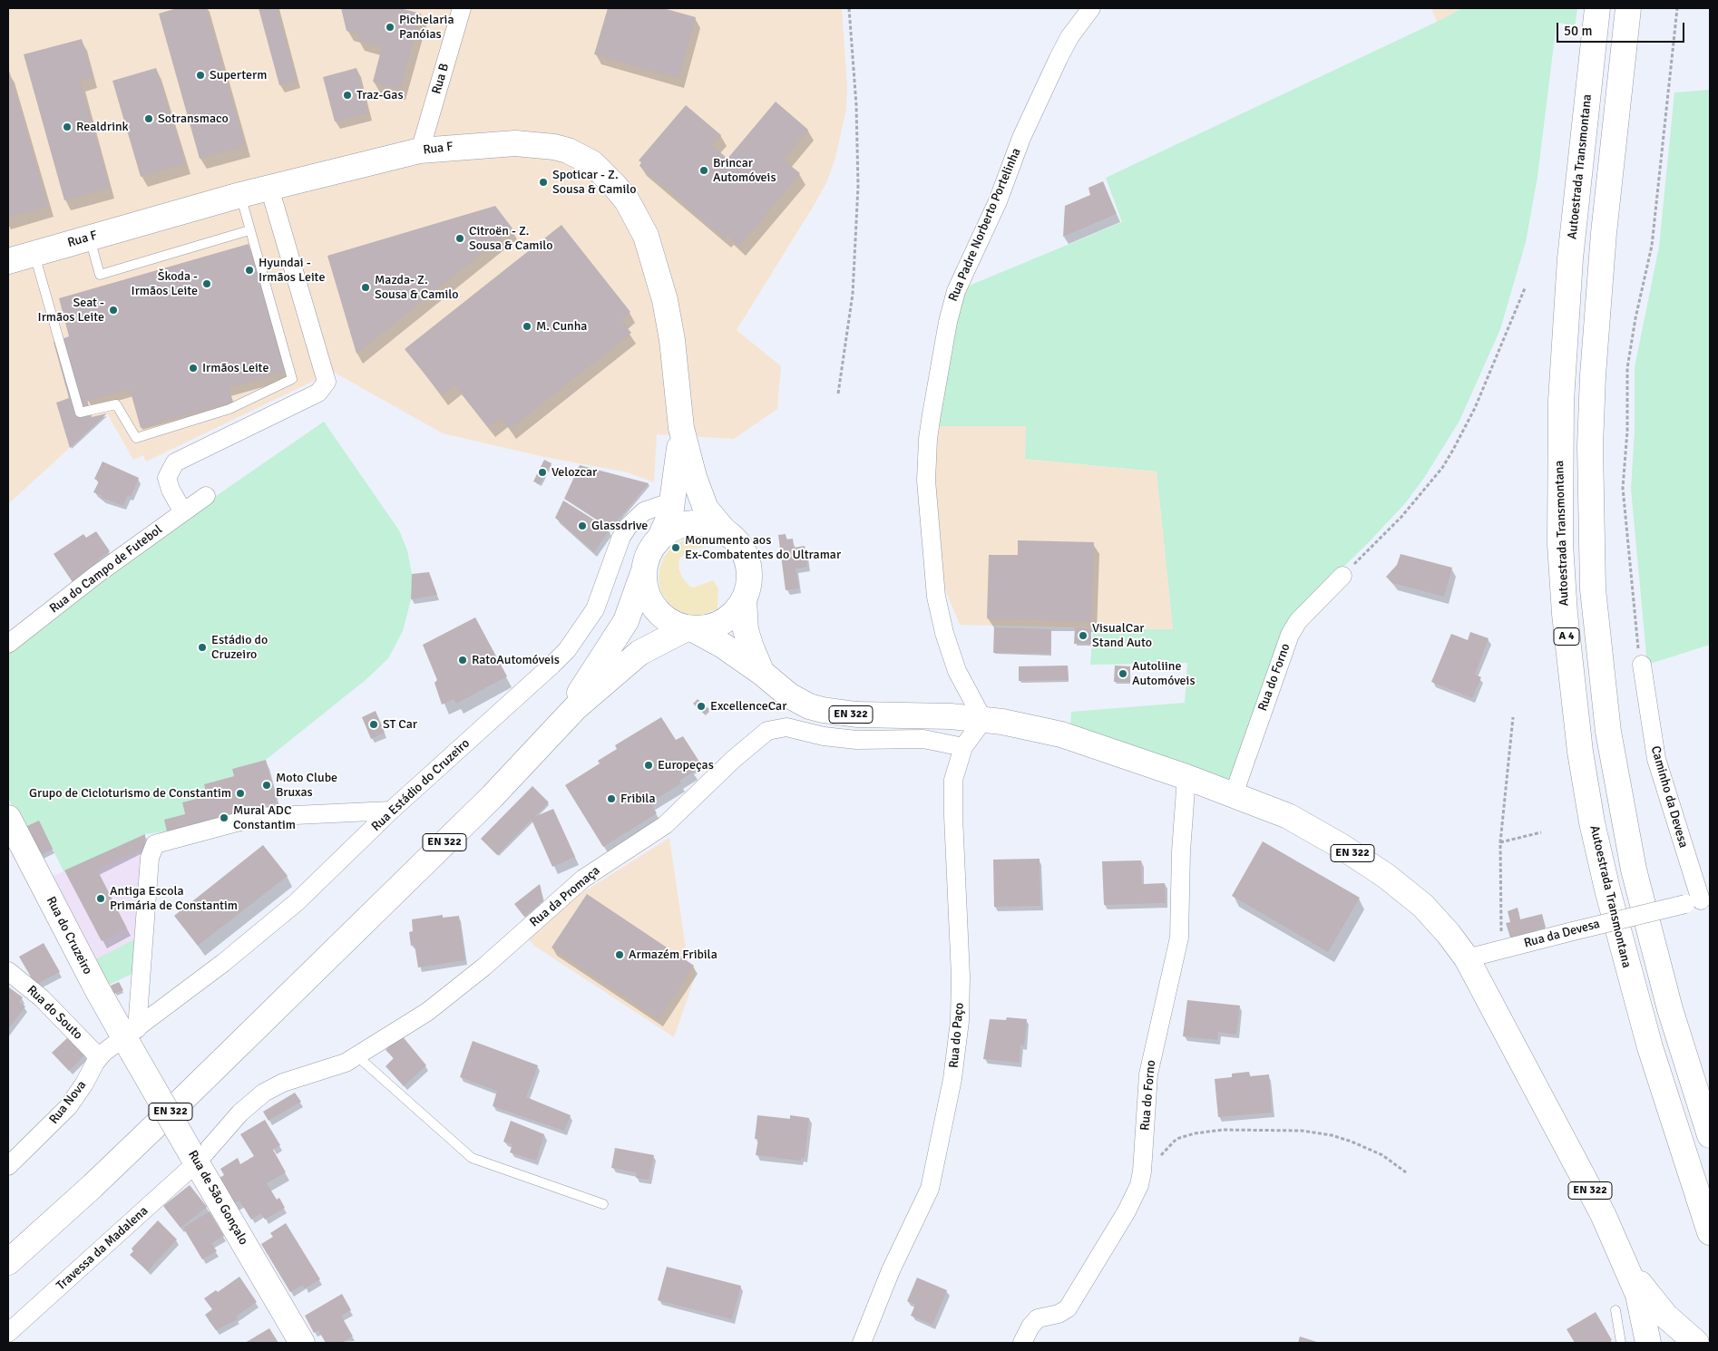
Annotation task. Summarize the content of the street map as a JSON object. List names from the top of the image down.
{
  "streets": {
    "main road": [
      "Rua F",
      "Autoestrada Transmontana",
      "A 4",
      "EN 322",
      "Rua do Cruzeiro",
      "Rua de São Gonçalo"
    ],
    "street": [
      "Rua B",
      "Rua Padre Norberto Portelinha",
      "Rua do Campo de Futebol",
      "Rua do Forno",
      "Rua Estádio do Cruzeiro",
      "Caminho da Devesa",
      "Rua da Promaça",
      "Rua da Devesa",
      "Rua do Souto",
      "Rua do Paço",
      "Rua Nova",
      "Travessa da Madalena"
    ]
  },
  "crossings": [
    ["Rua B", "Rua F"],
    ["Rua Padre Norberto Portelinha", "EN 322"],
    ["Rua Padre Norberto Portelinha", "Rua do Paço"],
    ["Rua do Forno", "EN 322"],
    ["EN 322", "Rua da Devesa"],
    ["EN 322", "Rua do Paço"],
    ["Rua Estádio do Cruzeiro", "Rua do Cruzeiro"],
    ["Rua Estádio do Cruzeiro", "Rua Nova"],
    ["Rua Estádio do Cruzeiro", "Rua de São Gonçalo"],
    ["Caminho da Devesa", "Rua da Devesa"],
    ["Rua da Promaça", "Rua do Paço"],
    ["Rua da Promaça", "Rua de São Gonçalo"],
    ["Rua da Promaça", "Travessa da Madalena"],
    ["Rua do Cruzeiro", "Rua Nova"],
    ["Rua do Cruzeiro", "Rua de São Gonçalo"],
    ["Rua do Souto", "Rua Nova"],
    ["Rua Nova", "Rua de São Gonçalo"],
    ["Rua de São Gonçalo", "Travessa da Madalena"]
  ],
  "places": [
    "Pichelaria Panóias",
    "Superterm",
    "Traz-Gas",
    "Sotransmaco",
    "Realdrink",
    "Brincar Automóveis",
    "Spoticar - Z. Sousa & Camilo",
    "Citroën - Z. Sousa & Camilo",
    "Hyundai - Irmãos Leite",
    "Škoda - Irmãos Leite",
    "Mazda- Z. Sousa & Camilo",
    "Seat - Irmãos Leite",
    "M. Cunha",
    "Irmãos Leite",
    "Velozcar",
    "Glassdrive",
    "Monumento aos Ex-Combatentes do Ultramar",
    "VisualCar Stand Auto",
    "Estádio do Cruzeiro",
    "RatoAutomóveis",
    "Autoliine Automóveis",
    "ExcellenceCar",
    "ST Car",
    "Europeças",
    "Moto Clube Bruxas",
    "Grupo de Cicloturismo de Constantim",
    "Fribila",
    "Mural ADC Constantim",
    "Antiga Escola Primária de Constantim",
    "Armazém Fribila"
  ],
  "scale_bar": "50 m"
}
